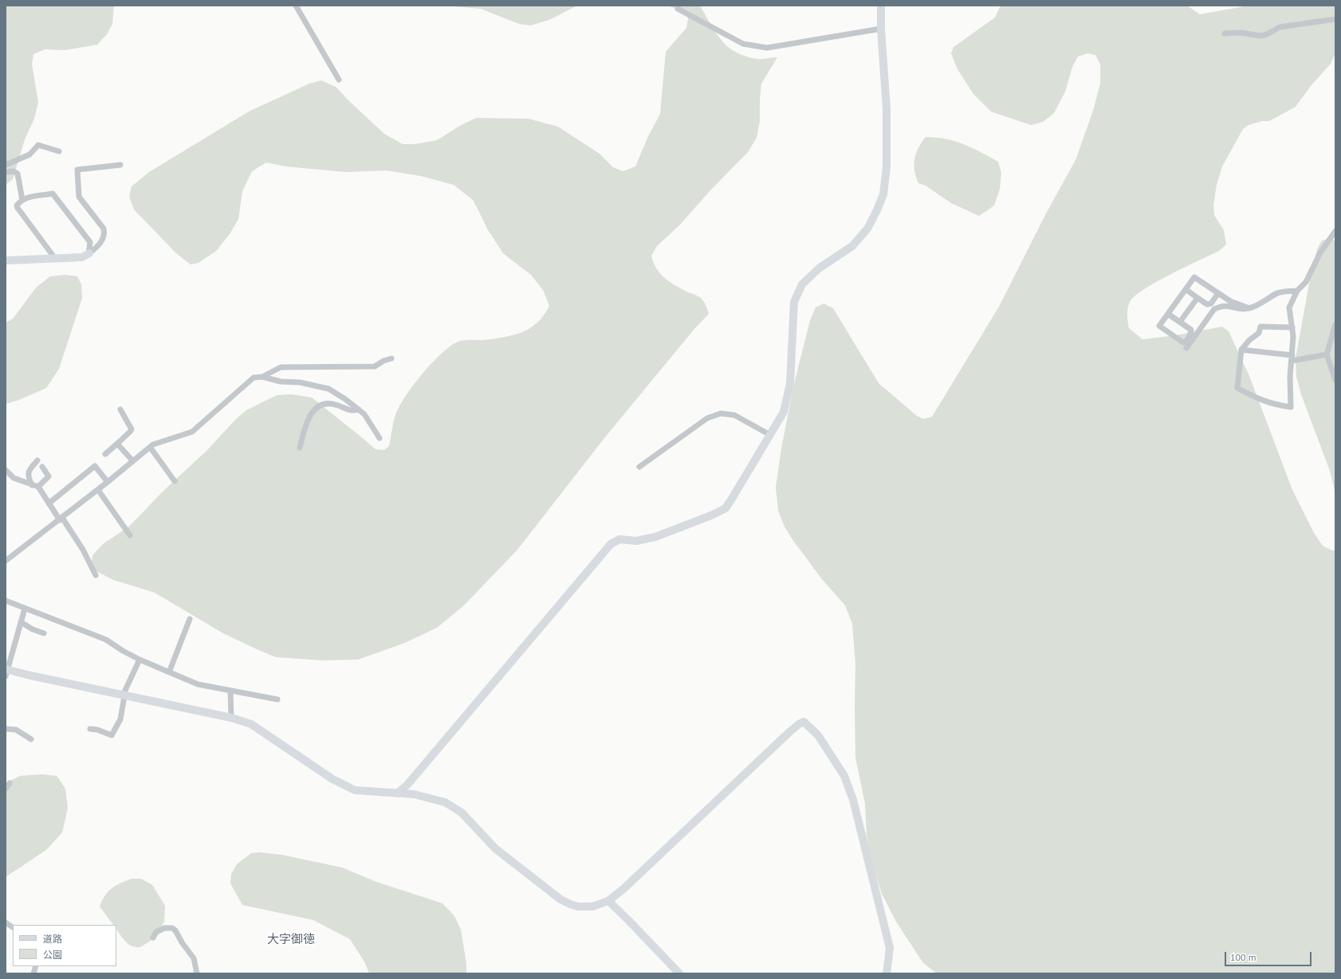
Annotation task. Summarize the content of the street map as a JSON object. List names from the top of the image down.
{
  "districts": ["大字御徳"],
  "legend": ["道路", "公園"],
  "scale_bar": "100 m"
}
